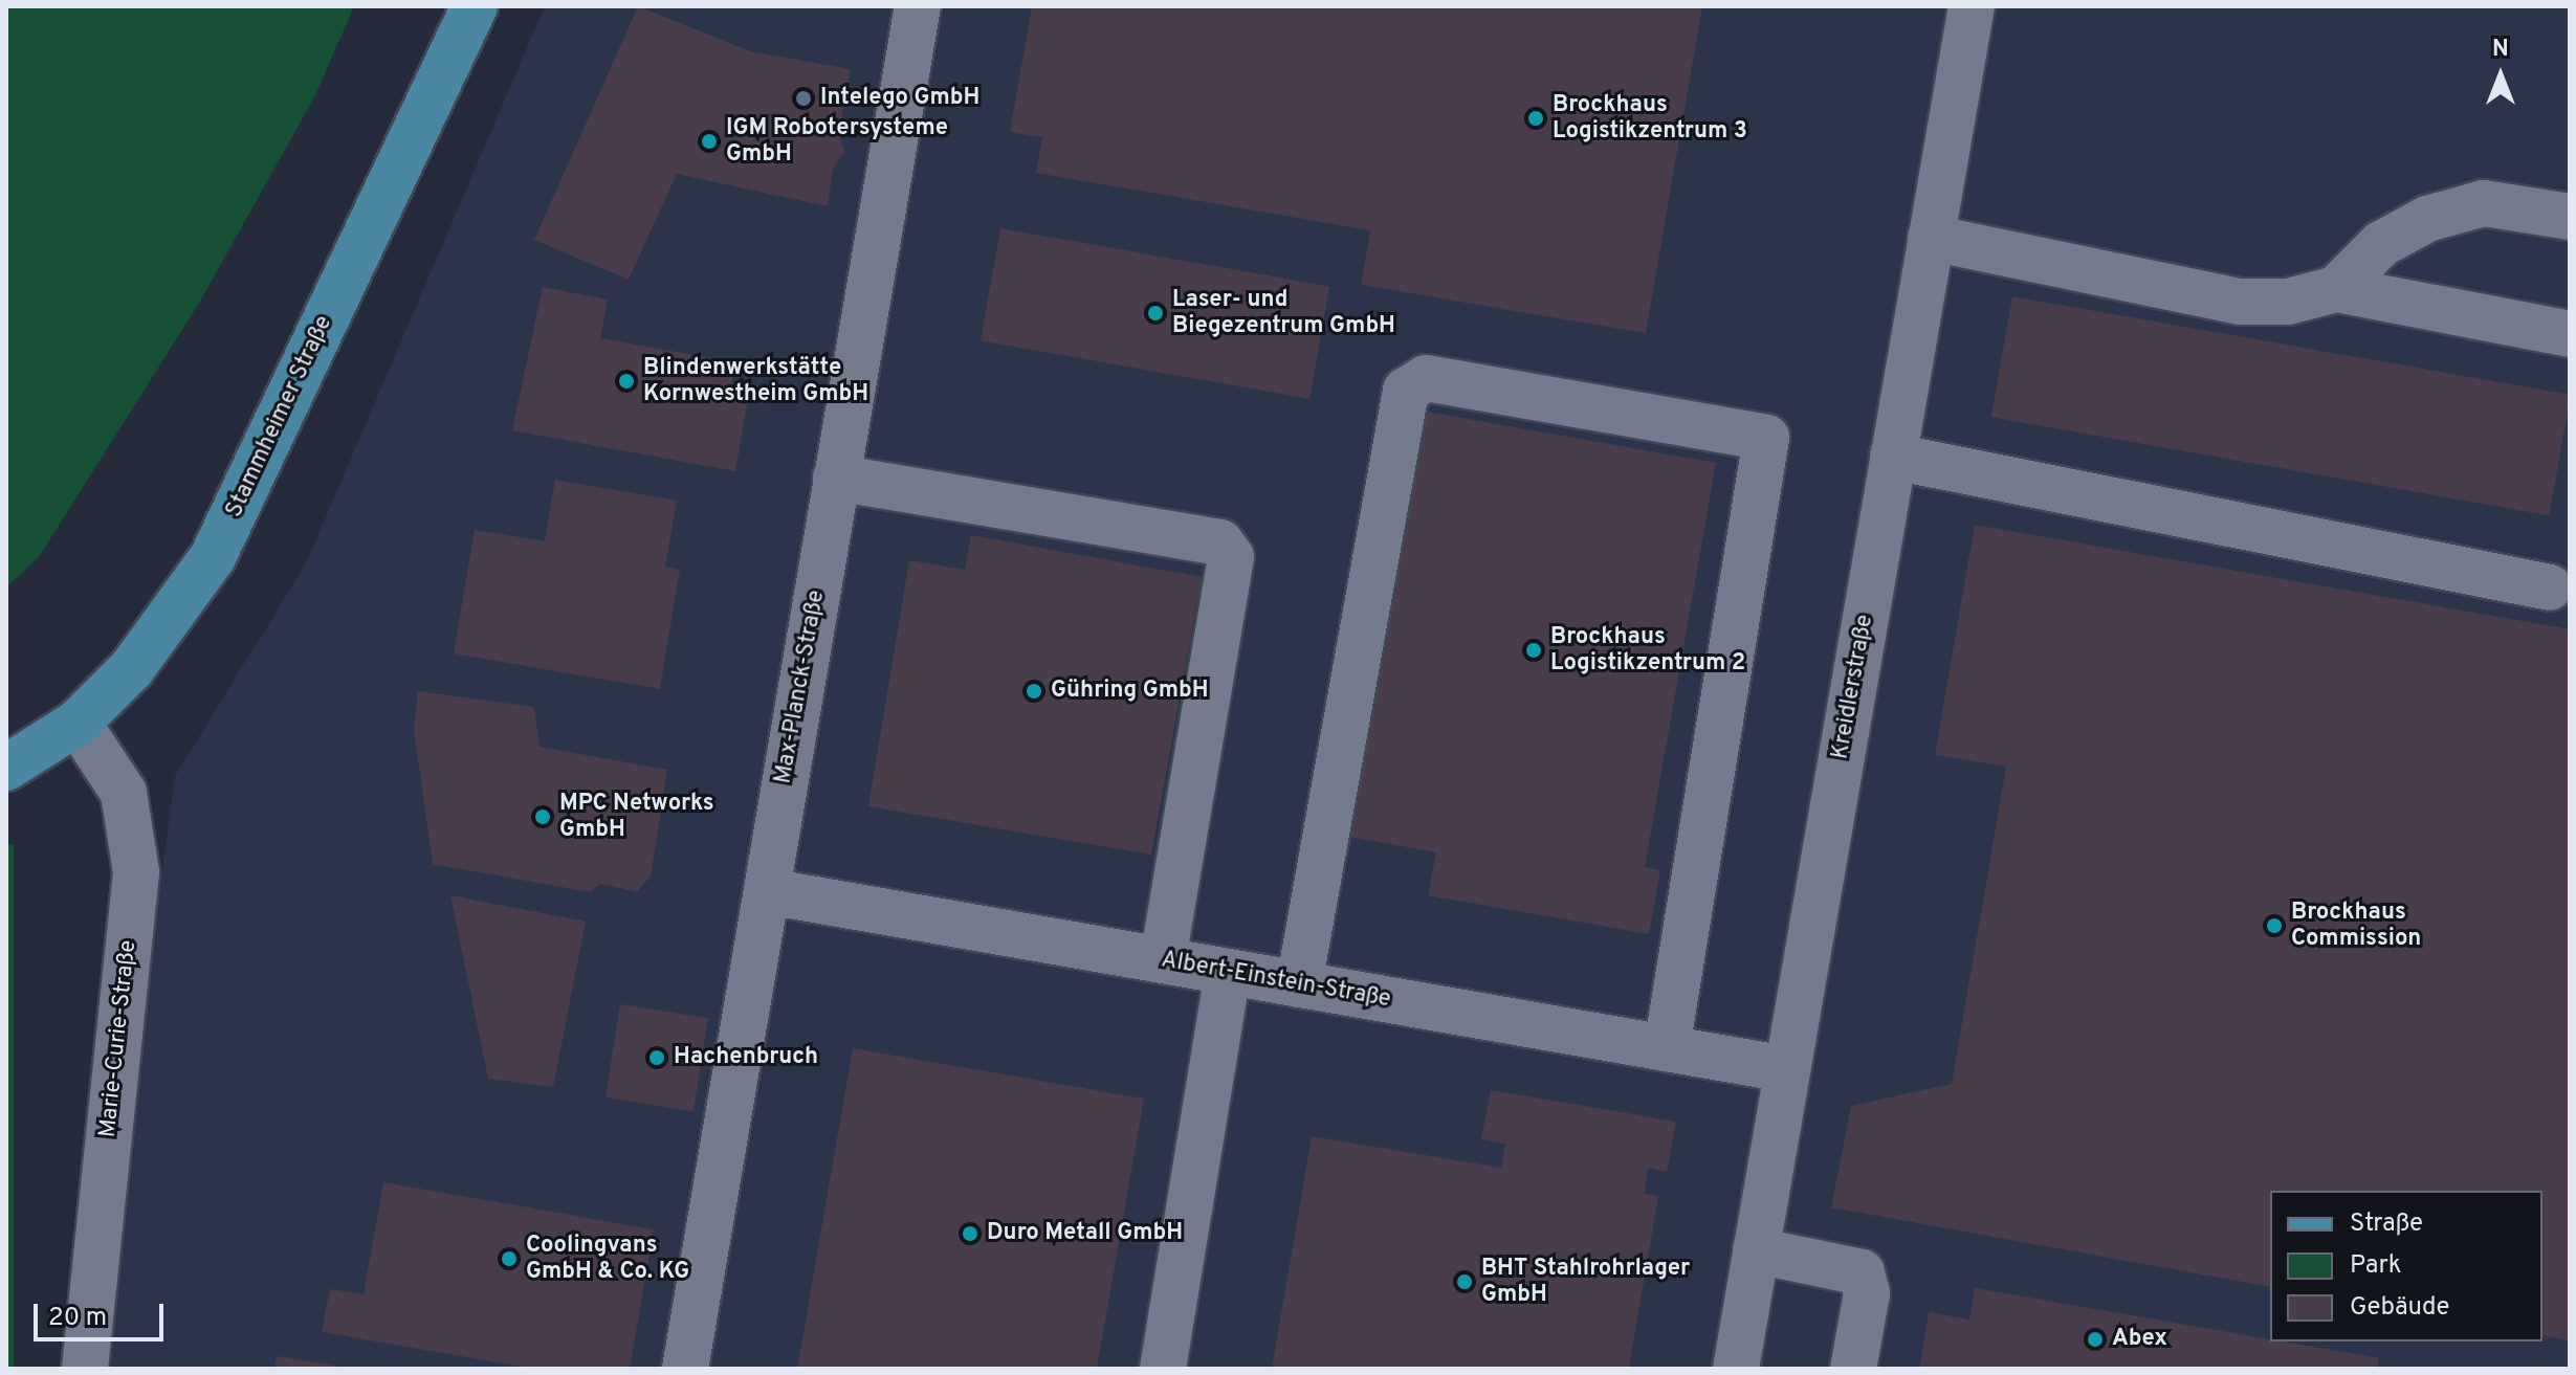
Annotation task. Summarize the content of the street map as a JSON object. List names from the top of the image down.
{
  "streets": {
    "main road": ["Stammheimer Straße"],
    "street": [
      "Max-Planck-Straße",
      "Kreidlerstraße",
      "Albert-Einstein-Straße",
      "Marie-Curie-Straße"
    ]
  },
  "crossings": [
    ["Stammheimer Straße", "Marie-Curie-Straße"],
    ["Max-Planck-Straße", "Albert-Einstein-Straße"],
    ["Kreidlerstraße", "Albert-Einstein-Straße"]
  ],
  "places": [
    "Intelego GmbH",
    "Brockhaus Logistikzentrum 3",
    "IGM Robotersysteme GmbH",
    "Laser- und Biegezentrum GmbH",
    "Blindenwerkstätte Kornwestheim GmbH",
    "Brockhaus Logistikzentrum 2",
    "Gühring GmbH",
    "MPC Networks GmbH",
    "Brockhaus Commission",
    "Hachenbruch",
    "Duro Metall GmbH",
    "Coolingvans GmbH & Co. KG",
    "BHT Stahlrohrlager GmbH",
    "Abex"
  ],
  "legend": ["Straße", "Park", "Gebäude"],
  "scale_bar": "20 m",
  "north": "top"
}
